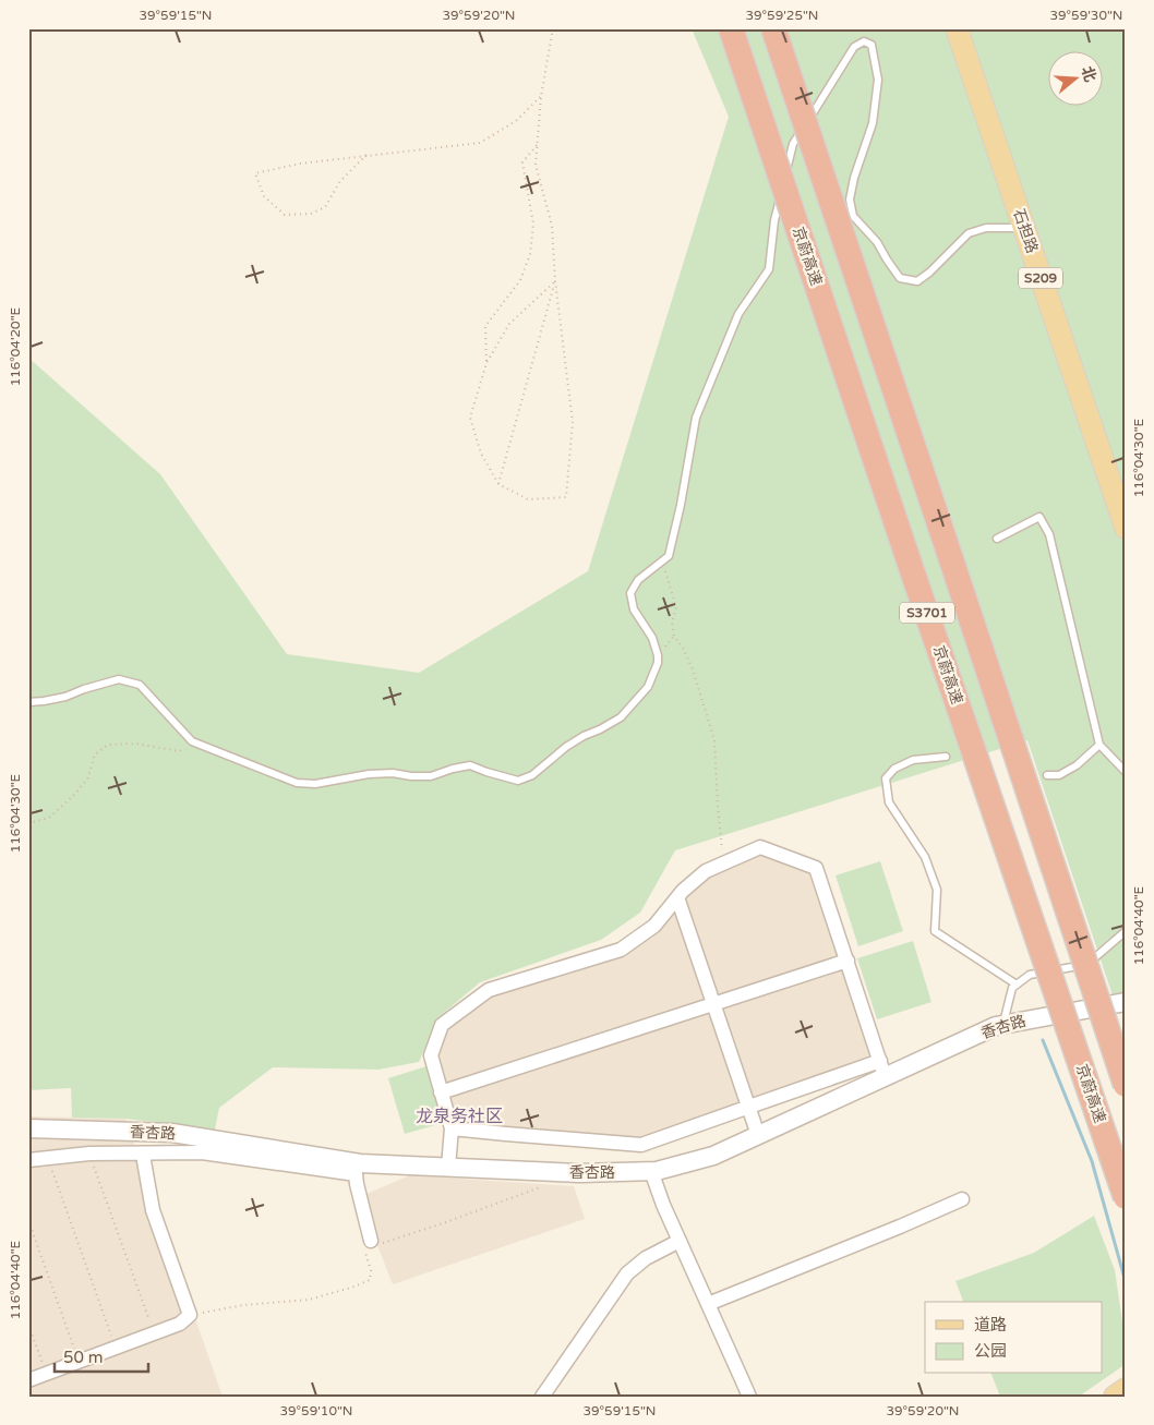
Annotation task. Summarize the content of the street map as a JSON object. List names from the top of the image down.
{
  "streets": {
    "highway": ["京蔚高速", "S3701"],
    "main road": ["石担路", "S209"],
    "street": ["香杏路"]
  },
  "districts": ["龙泉务社区"],
  "legend": ["道路", "公园"],
  "scale_bar": "50 m",
  "north": "right",
  "coordinates": [
    "39°59'15\"N",
    "39°59'20\"N",
    "39°59'25\"N",
    "39°59'30\"N",
    "116°04'20\"E",
    "116°04'30\"E",
    "116°04'40\"E",
    "39°59'10\"N"
  ]
}
